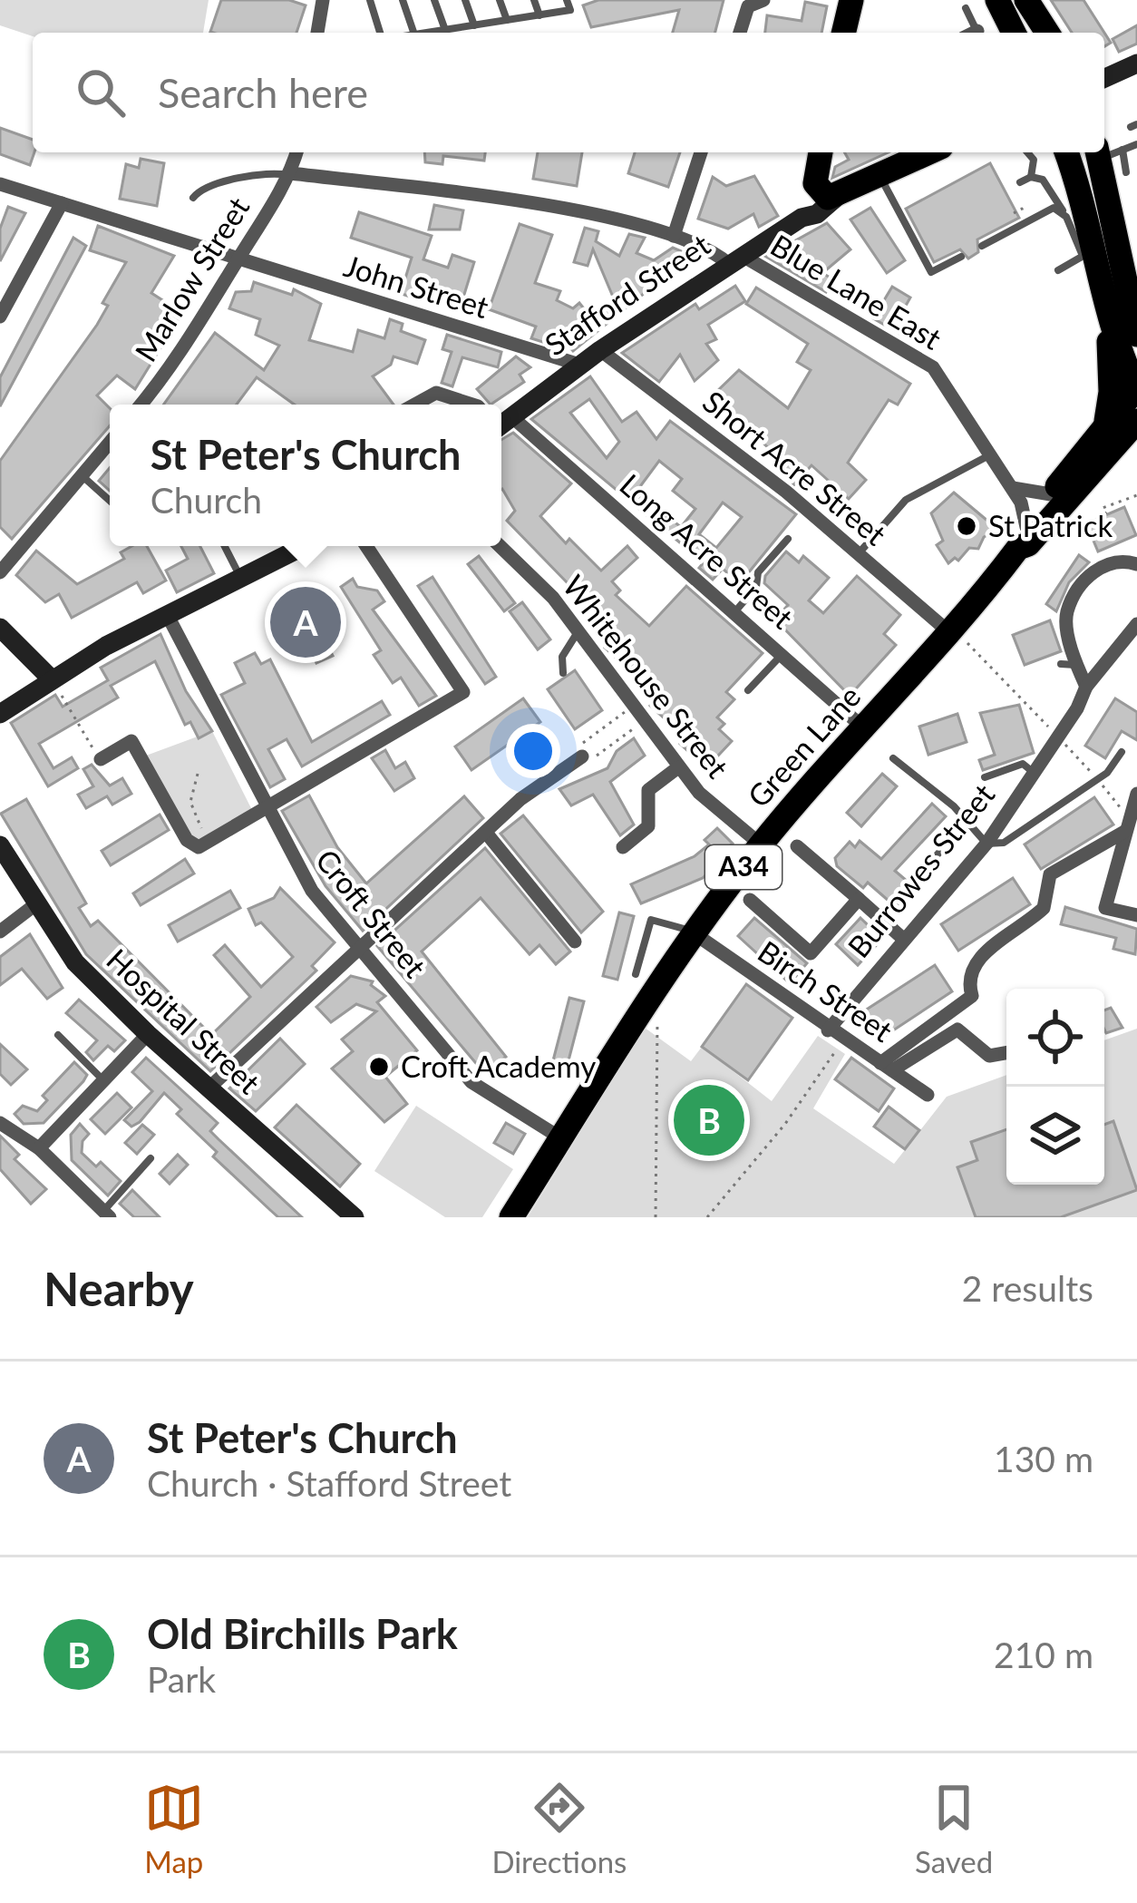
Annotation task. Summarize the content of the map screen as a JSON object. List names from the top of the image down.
{
  "streets": {
    "highway": ["Green Lane", "A34"],
    "main road": ["Stafford Street", "Hospital Street"],
    "street": [
      "Marlow Street",
      "John Street",
      "Blue Lane East",
      "Short Acre Street",
      "Long Acre Street",
      "Whitehouse Street",
      "Burrowes Street",
      "Croft Street",
      "Birch Street"
    ]
  },
  "crossings": [
    ["Marlow Street", "John Street"],
    ["Marlow Street", "Blue Lane East"],
    ["John Street", "Stafford Street"],
    ["Blue Lane East", "Stafford Street"],
    ["Blue Lane East", "Green Lane"],
    ["Stafford Street", "Short Acre Street"],
    ["Short Acre Street", "Green Lane"],
    ["Long Acre Street", "Green Lane"],
    ["Whitehouse Street", "Green Lane"],
    ["Green Lane", "Croft Street"],
    ["Green Lane", "Birch Street"],
    ["Burrowes Street", "Birch Street"]
  ],
  "places": ["St Patrick", "Croft Academy"],
  "page": {
    "search": "Search here",
    "popup": ["St Peter's Church", "Church"],
    "pins": ["A", "B"],
    "heading": ["Nearby", "2 results"],
    "list": [
      {
        "mark": "A",
        "name": "St Peter's Church",
        "note": "Church · Stafford Street",
        "value": "130 m"
      },
      {
        "mark": "B",
        "name": "Old Birchills Park",
        "note": "Park",
        "value": "210 m"
      }
    ],
    "nav": ["Map", "Directions", "Saved"]
  }
}
